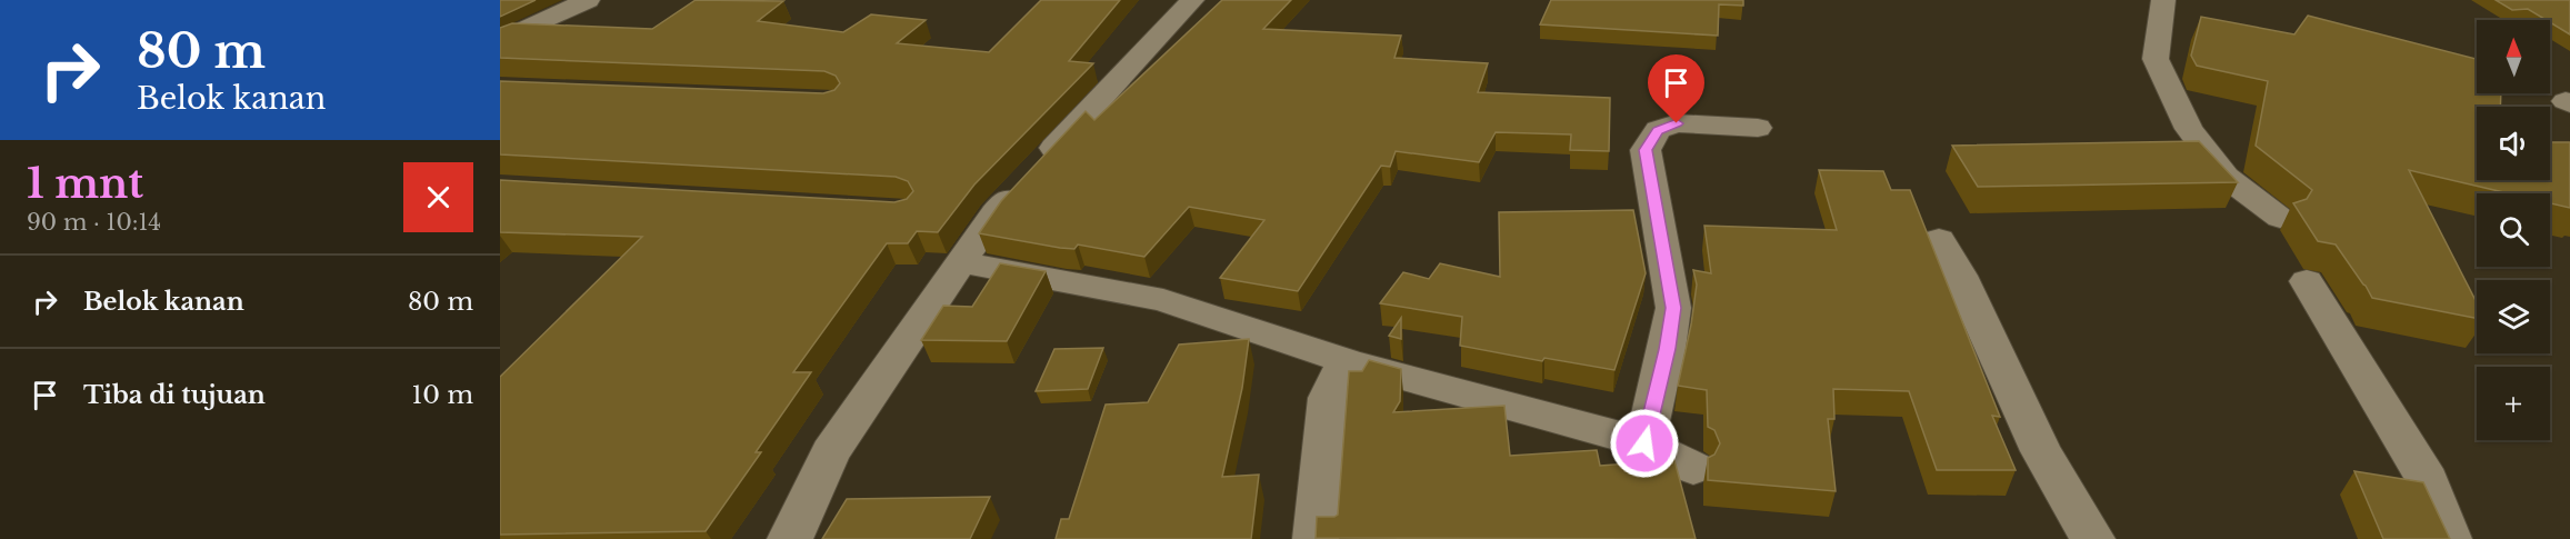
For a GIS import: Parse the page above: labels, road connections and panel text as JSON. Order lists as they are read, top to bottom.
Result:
{
  "north": "top",
  "page": {
    "turn": ["80 m", "Belok kanan"],
    "map_buttons": "+",
    "heading": ["1 mnt", "90 m · 10:14"],
    "list": [
      {
        "name": "Belok kanan",
        "value": "80 m"
      },
      {
        "name": "Tiba di tujuan",
        "value": "10 m"
      }
    ]
  }
}
